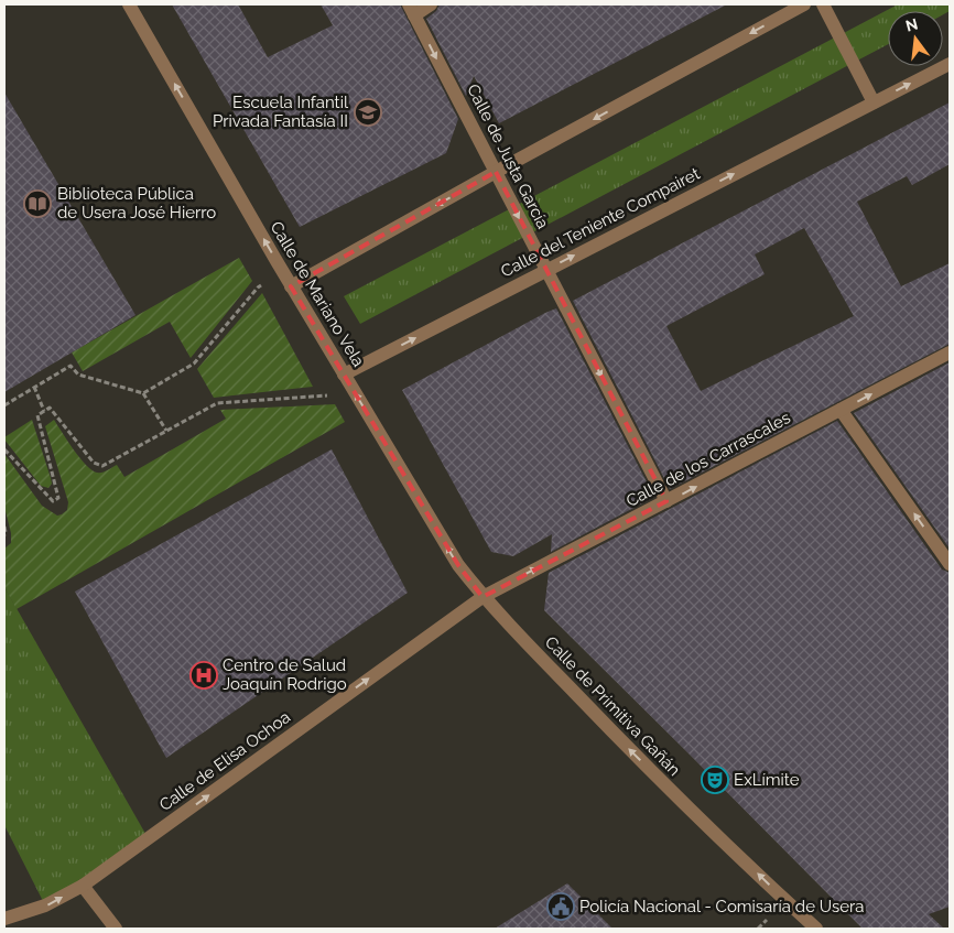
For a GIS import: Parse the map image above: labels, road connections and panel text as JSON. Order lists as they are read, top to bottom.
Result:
{
  "streets": {
    "street": [
      "Calle de Justa García",
      "Calle del Teniente Compairet",
      "Calle de Mariano Vela",
      "Calle de los Carrascales",
      "Calle de Primitiva Gañán",
      "Calle de Elisa Ochoa"
    ]
  },
  "crossings": [
    ["Calle de Justa García", "Calle del Teniente Compairet"],
    ["Calle de Justa García", "Calle de los Carrascales"],
    ["Calle del Teniente Compairet", "Calle de Mariano Vela"],
    ["Calle de Mariano Vela", "Calle de los Carrascales"],
    ["Calle de Mariano Vela", "Calle de Primitiva Gañán"],
    ["Calle de Mariano Vela", "Calle de Elisa Ochoa"],
    ["Calle de los Carrascales", "Calle de Primitiva Gañán"],
    ["Calle de los Carrascales", "Calle de Elisa Ochoa"],
    ["Calle de Primitiva Gañán", "Calle de Elisa Ochoa"]
  ],
  "one_way": [
    "Calle de Justa García",
    "Calle de Mariano Vela",
    "Calle de los Carrascales",
    "Calle de Primitiva Gañán",
    "Calle de Elisa Ochoa"
  ],
  "places": {
    "school or university": ["Escuela Infantil Privada Fantasía II"],
    "library": ["Biblioteca Pública de Usera José Hierro"],
    "hospital": ["Centro de Salud Joaquín Rodrigo"],
    "theatre": ["ExLímite"],
    "public building": ["Policía Nacional - Comisaría de Usera"]
  },
  "north": "top"
}
